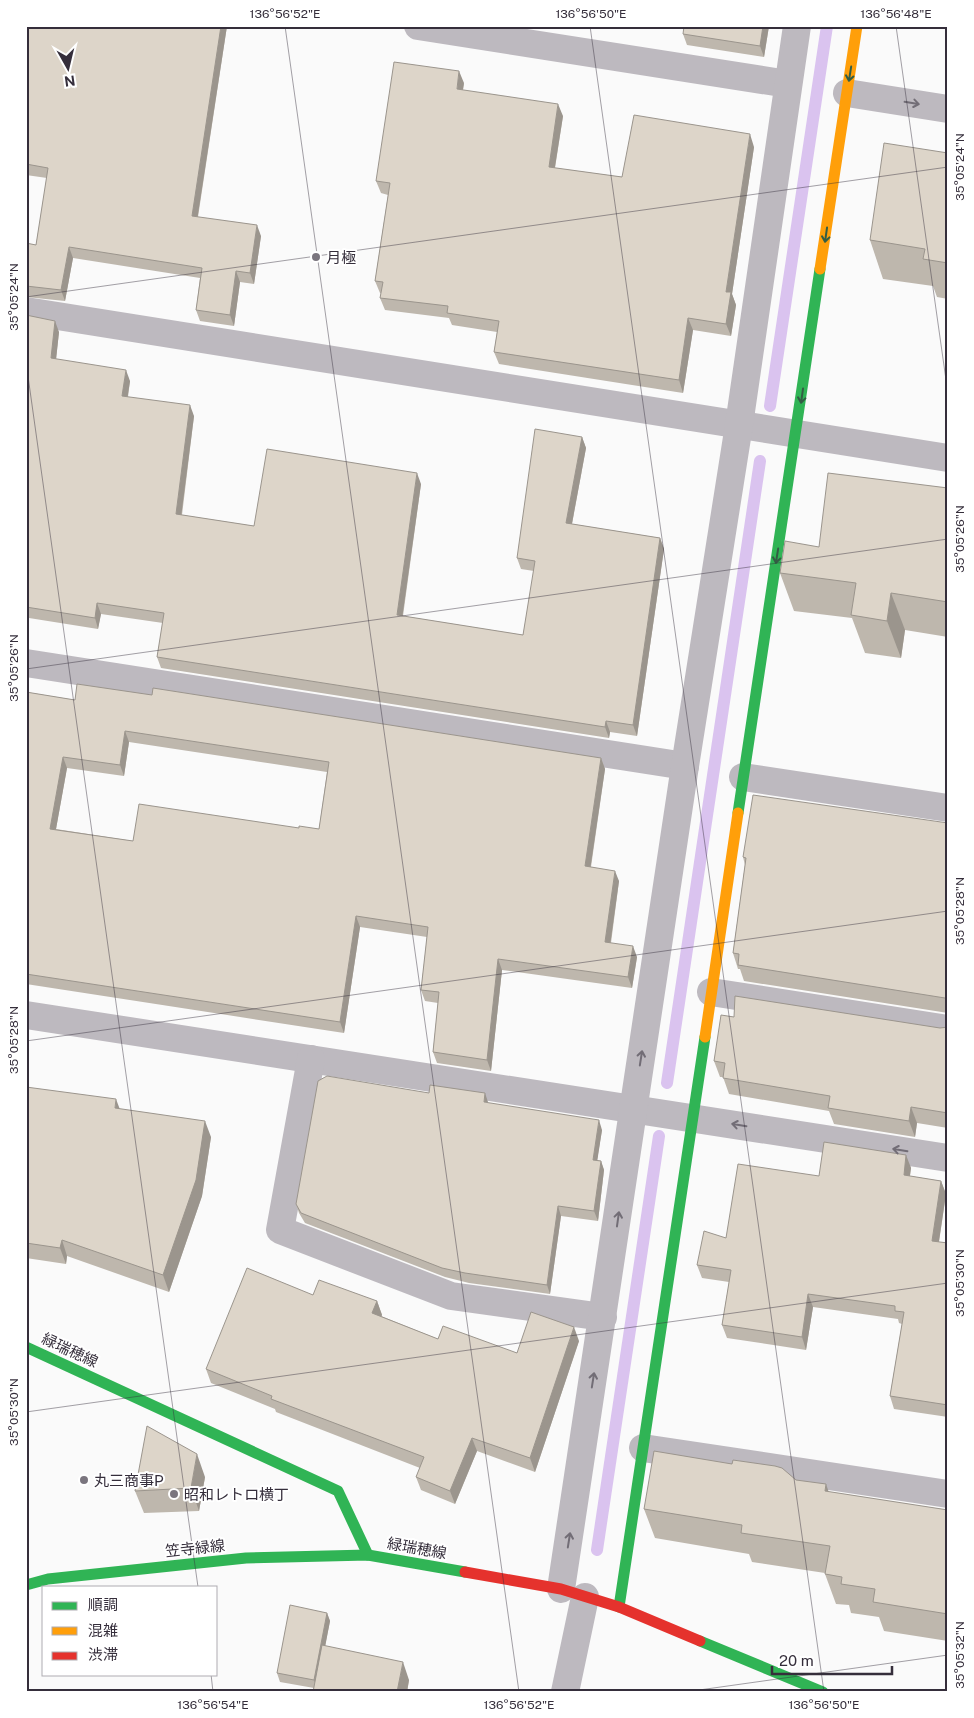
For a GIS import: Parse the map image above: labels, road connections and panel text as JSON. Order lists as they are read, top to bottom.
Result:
{
  "streets": {
    "street": ["緑瑞穂線", "笠寺緑線"]
  },
  "crossings": [
    ["緑瑞穂線", "笠寺緑線"]
  ],
  "places": ["月極", "丸三商事P", "昭和レトロ横丁"],
  "legend": ["順調", "混雑", "渋滞"],
  "scale_bar": "20 m",
  "north": "bottom",
  "coordinates": [
    "136°56'52\"E",
    "136°56'50\"E",
    "136°56'48\"E",
    "35°05'24\"N",
    "35°05'26\"N",
    "35°05'28\"N",
    "35°05'30\"N",
    "35°05'32\"N",
    "136°56'54\"E"
  ]
}
